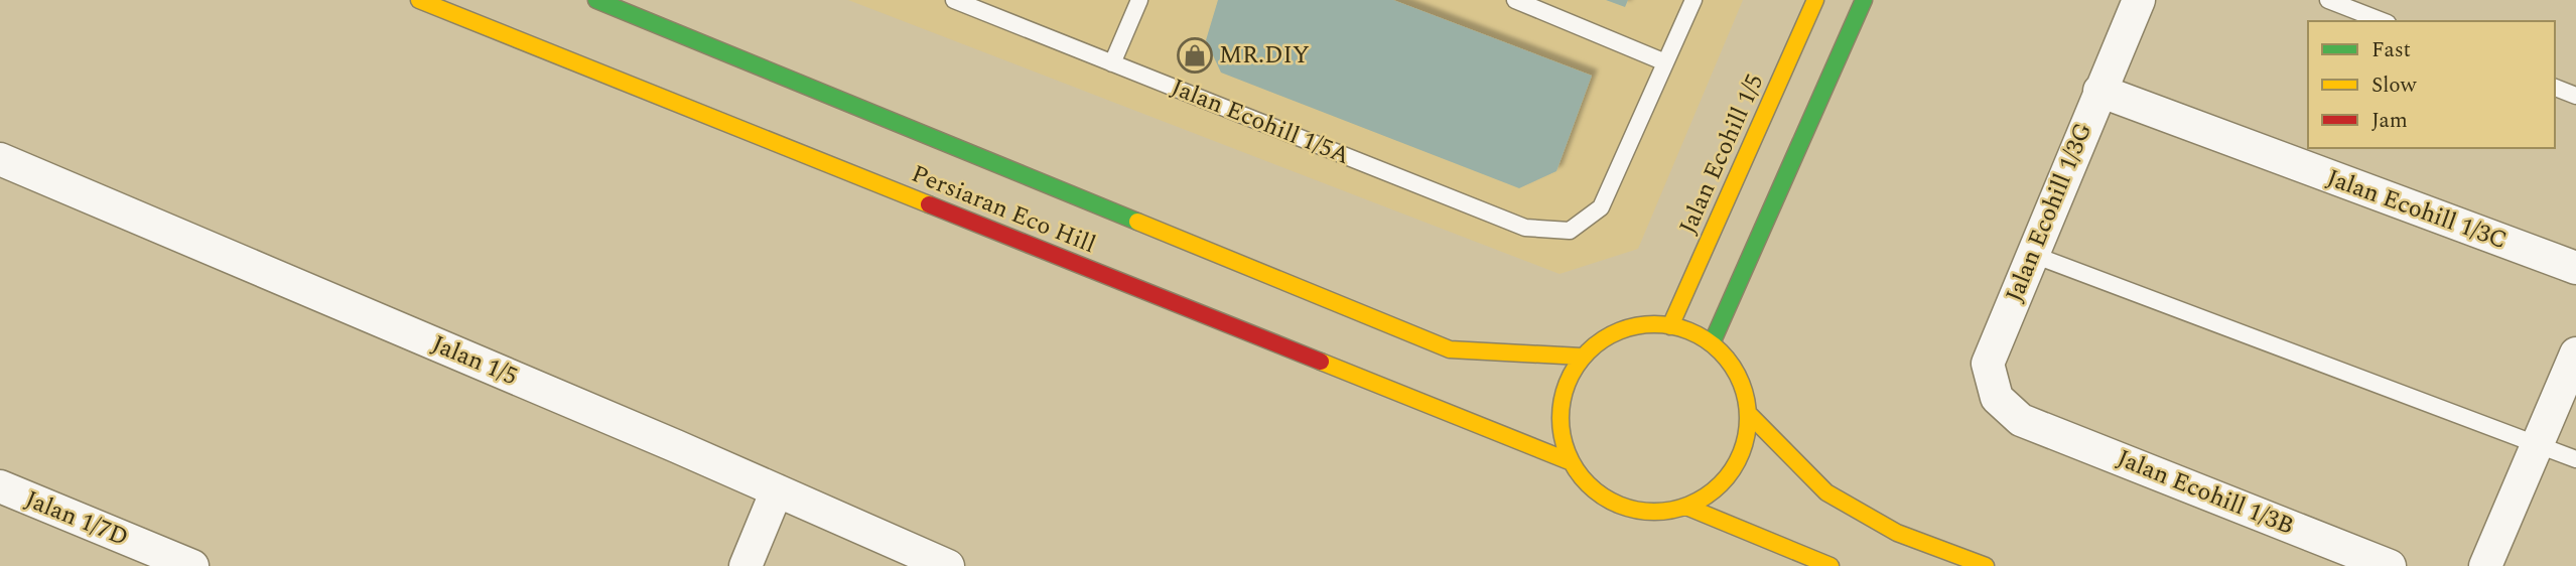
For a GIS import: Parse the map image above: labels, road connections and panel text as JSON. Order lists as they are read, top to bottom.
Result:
{
  "streets": {
    "street": [
      "Jalan Ecohill 1/5",
      "Persiaran Eco Hill",
      "Jalan Ecohill 1/3C",
      "Jalan Ecohill 1/3G",
      "Jalan 1/5",
      "Jalan Ecohill 1/3B",
      "Jalan 1/7D"
    ],
    "lane": ["Jalan Ecohill 1/5A"]
  },
  "crossings": [
    ["Jalan Ecohill 1/5", "Persiaran Eco Hill"],
    ["Jalan Ecohill 1/3C", "Jalan Ecohill 1/3G"],
    ["Jalan Ecohill 1/3G", "Jalan Ecohill 1/3B"]
  ],
  "places": {
    "shop": ["MR.DIY"]
  },
  "legend": ["Fast", "Slow", "Jam"]
}
